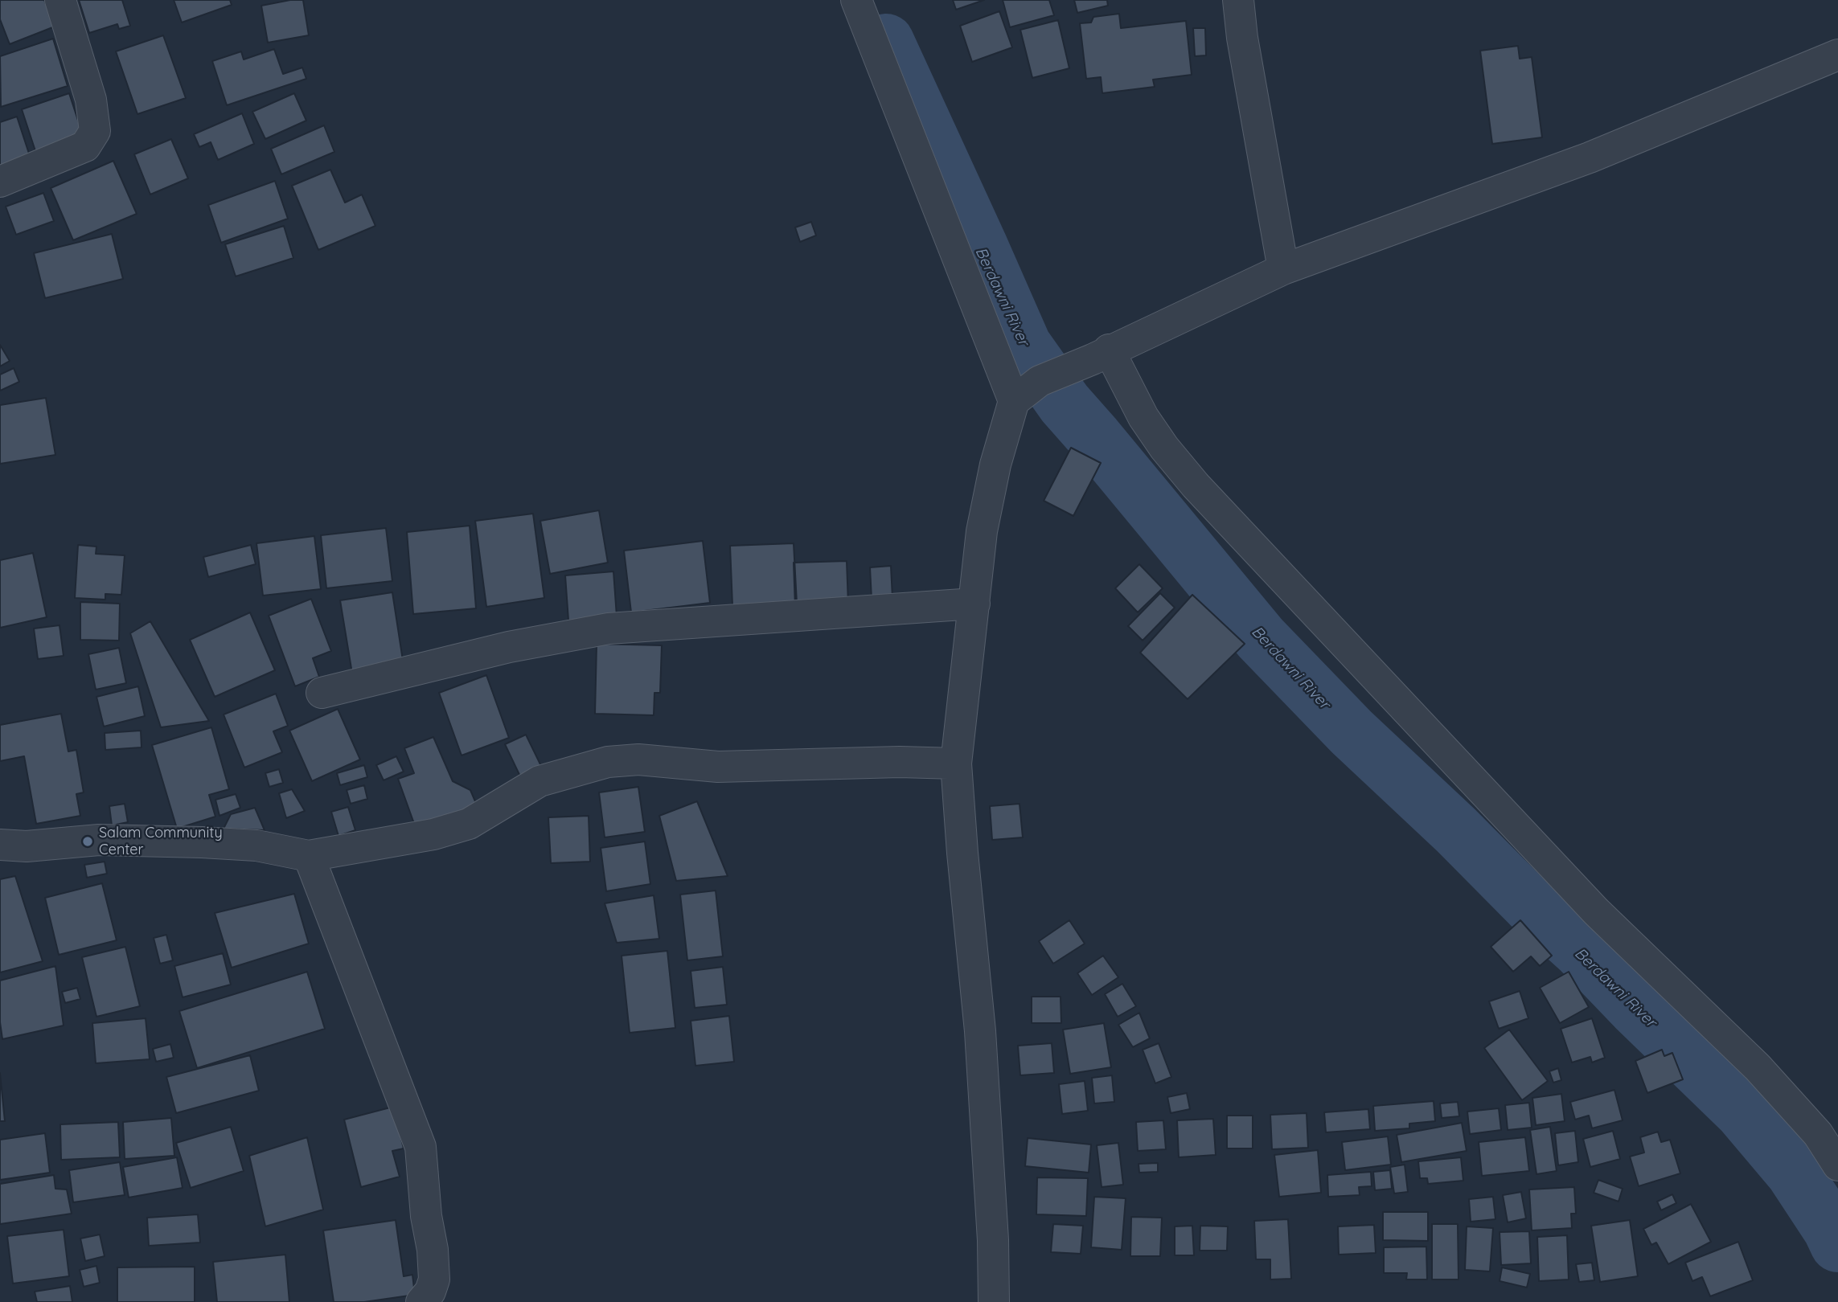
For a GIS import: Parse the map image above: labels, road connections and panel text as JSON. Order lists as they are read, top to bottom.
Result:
{
  "water": ["Berdawni River"],
  "places": ["Salam Community Center"]
}
